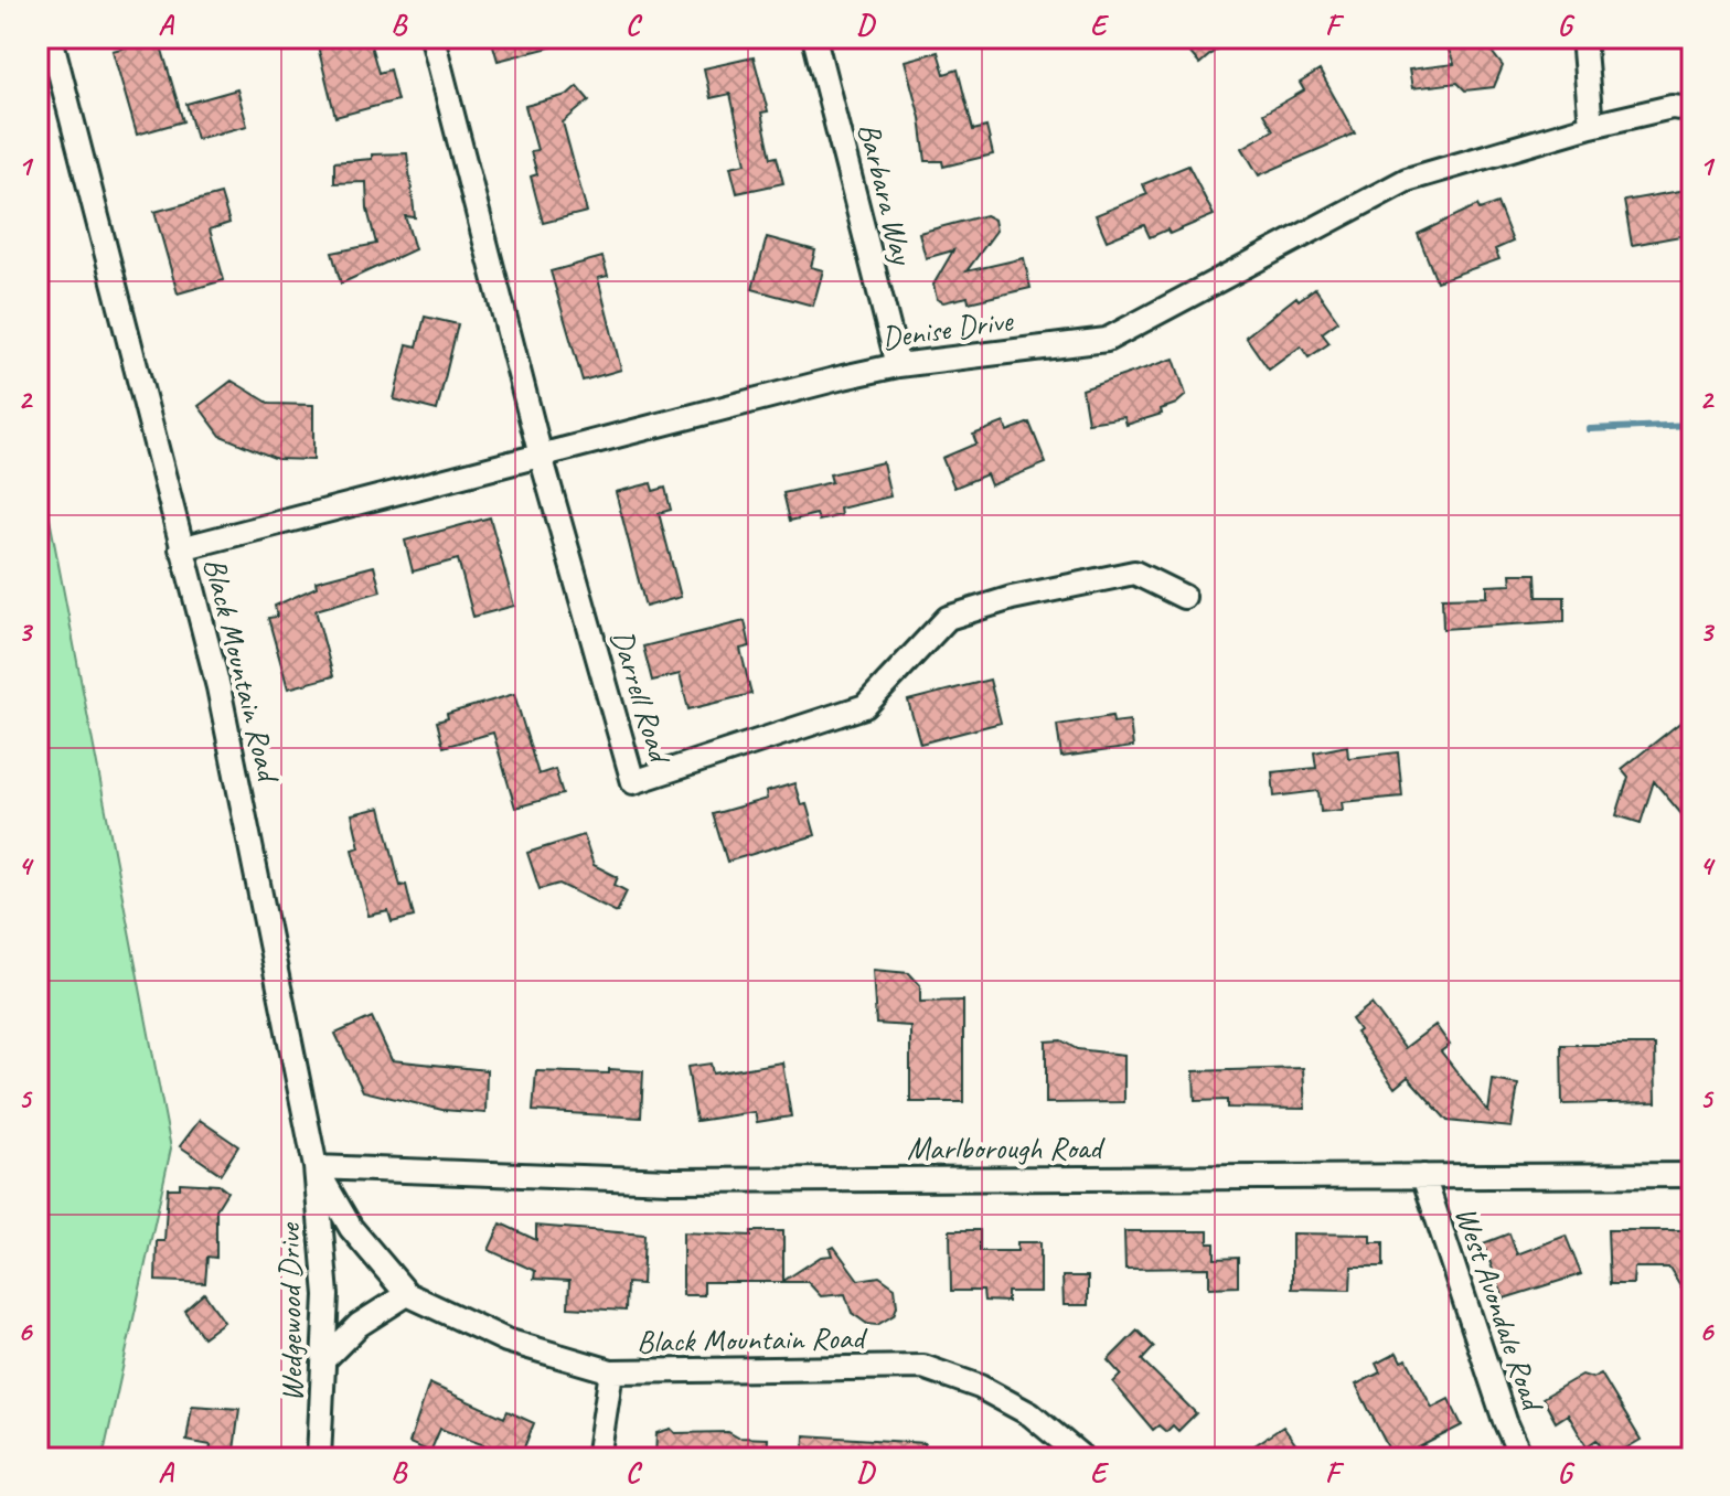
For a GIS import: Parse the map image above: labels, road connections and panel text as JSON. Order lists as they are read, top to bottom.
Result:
{
  "streets": {
    "street": [
      "Barbara Way",
      "Denise Drive",
      "Black Mountain Road",
      "Darrell Road",
      "Marlborough Road",
      "West Avondale Road",
      "Wedgewood Drive"
    ]
  },
  "crossings": [
    ["Barbara Way", "Denise Drive"],
    ["Denise Drive", "Black Mountain Road"],
    ["Denise Drive", "Darrell Road"],
    ["Black Mountain Road", "Marlborough Road"],
    ["Black Mountain Road", "Wedgewood Drive"],
    ["Marlborough Road", "West Avondale Road"],
    ["Marlborough Road", "Wedgewood Drive"]
  ],
  "grid": {
    "columns": [
      "A",
      "B",
      "C",
      "D",
      "E",
      "F",
      "G"
    ],
    "rows": [
      "1",
      "2",
      "3",
      "4",
      "5",
      "6"
    ]
  }
}
